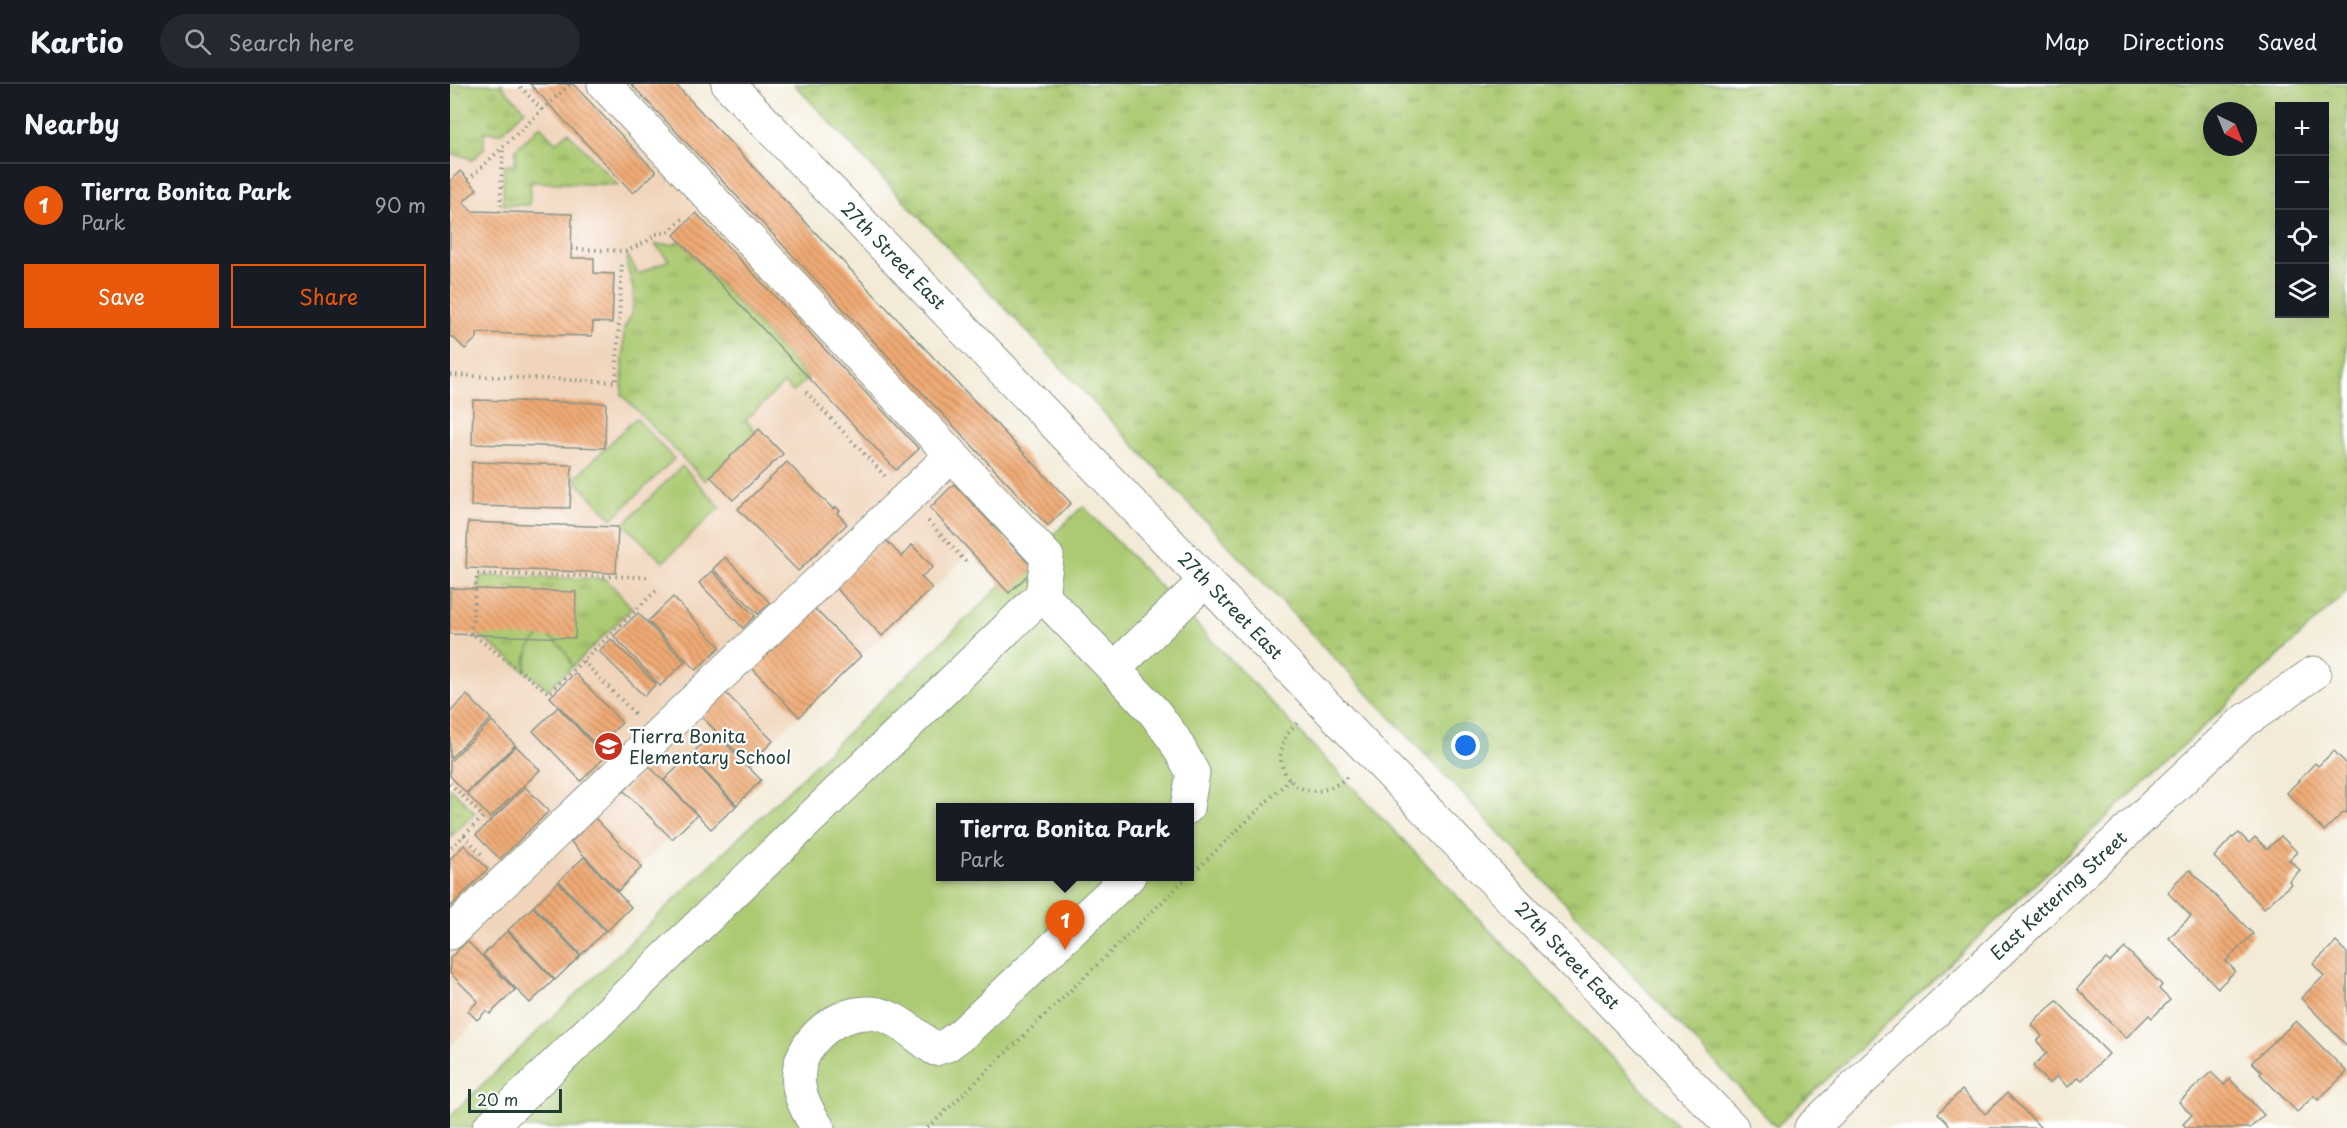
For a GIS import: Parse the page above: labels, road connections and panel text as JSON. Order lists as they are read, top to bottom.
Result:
{
  "streets": {
    "street": ["27th Street East", "East Kettering Street"]
  },
  "places": {
    "school or university": ["Tierra Bonita Elementary School"]
  },
  "scale_bar": "20 m",
  "north": "bottom right",
  "page": {
    "header": "Kartio",
    "search": "Search here",
    "nav": ["Map", "Directions", "Saved"],
    "heading": "Nearby",
    "map_buttons": ["+", "−"],
    "list": [
      {
        "mark": "1",
        "name": "Tierra Bonita Park",
        "note": "Park",
        "value": "90 m"
      }
    ],
    "buttons": ["Save", "Share"],
    "popup": ["Tierra Bonita Park", "Park"],
    "pins": "1",
    "scale": "20 m"
  }
}
